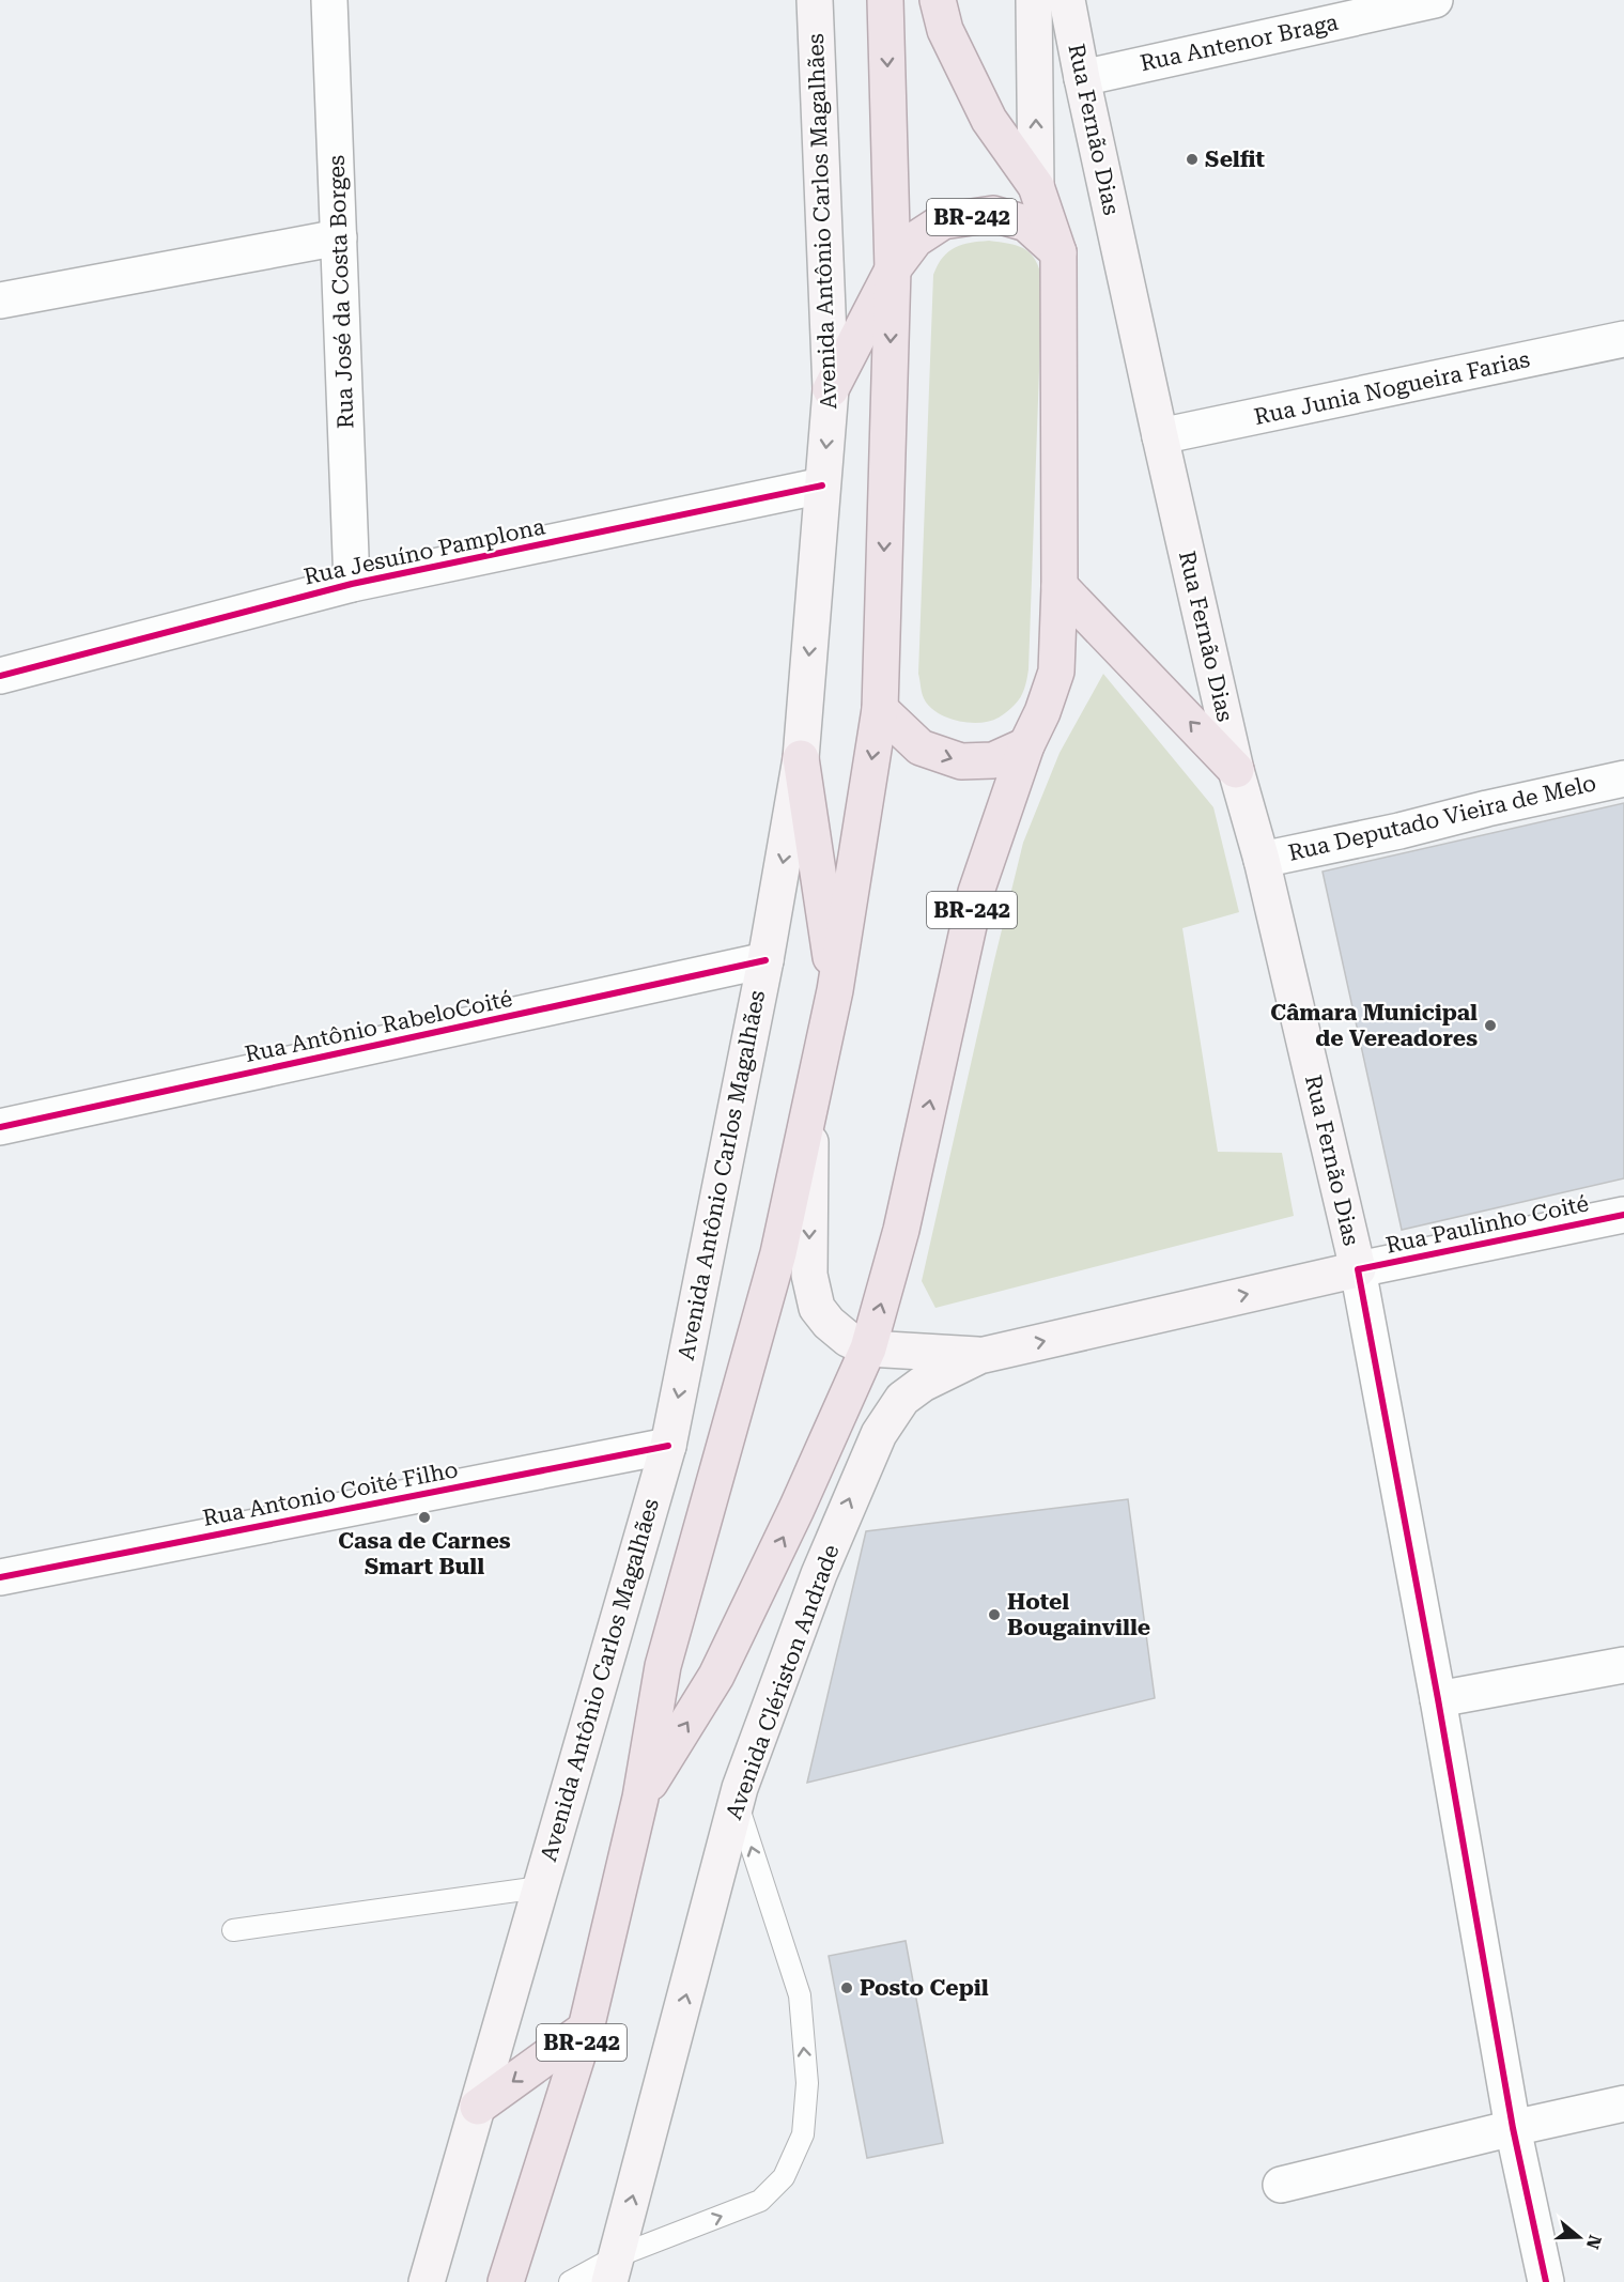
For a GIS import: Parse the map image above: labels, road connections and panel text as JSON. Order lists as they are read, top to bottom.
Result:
{
  "streets": {
    "highway": ["BR-242"],
    "main road": [
      "Rua Fernão Dias",
      "Avenida Antônio Carlos Magalhães",
      "Rua Paulinho Coité",
      "Avenida Clériston Andrade"
    ],
    "street": [
      "Rua Antenor Braga",
      "Rua José da Costa Borges",
      "Rua Junia Nogueira Farias",
      "Rua Jesuíno Pamplona",
      "Rua Deputado Vieira de Melo",
      "Rua Antônio RabeloCoité",
      "Rua Antonio Coité Filho"
    ]
  },
  "crossings": [
    ["Rua Antenor Braga", "Rua Fernão Dias"],
    ["Rua Fernão Dias", "Rua Junia Nogueira Farias"],
    ["Rua Fernão Dias", "Rua Deputado Vieira de Melo"],
    ["Rua Fernão Dias", "Rua Paulinho Coité"],
    ["Avenida Antônio Carlos Magalhães", "Rua Jesuíno Pamplona"],
    ["Avenida Antônio Carlos Magalhães", "Rua Antônio RabeloCoité"],
    ["Avenida Antônio Carlos Magalhães", "Rua Antonio Coité Filho"],
    ["Rua José da Costa Borges", "Rua Jesuíno Pamplona"],
    ["Rua Paulinho Coité", "Avenida Clériston Andrade"]
  ],
  "one_way": ["Avenida Antônio Carlos Magalhães", "Rua Paulinho Coité", "Avenida Clériston Andrade"],
  "places": [
    "Selfit",
    "Câmara Municipal de Vereadores",
    "Casa de Carnes Smart Bull",
    "Hotel Bougainville",
    "Posto Cepil"
  ],
  "north": "right"
}
